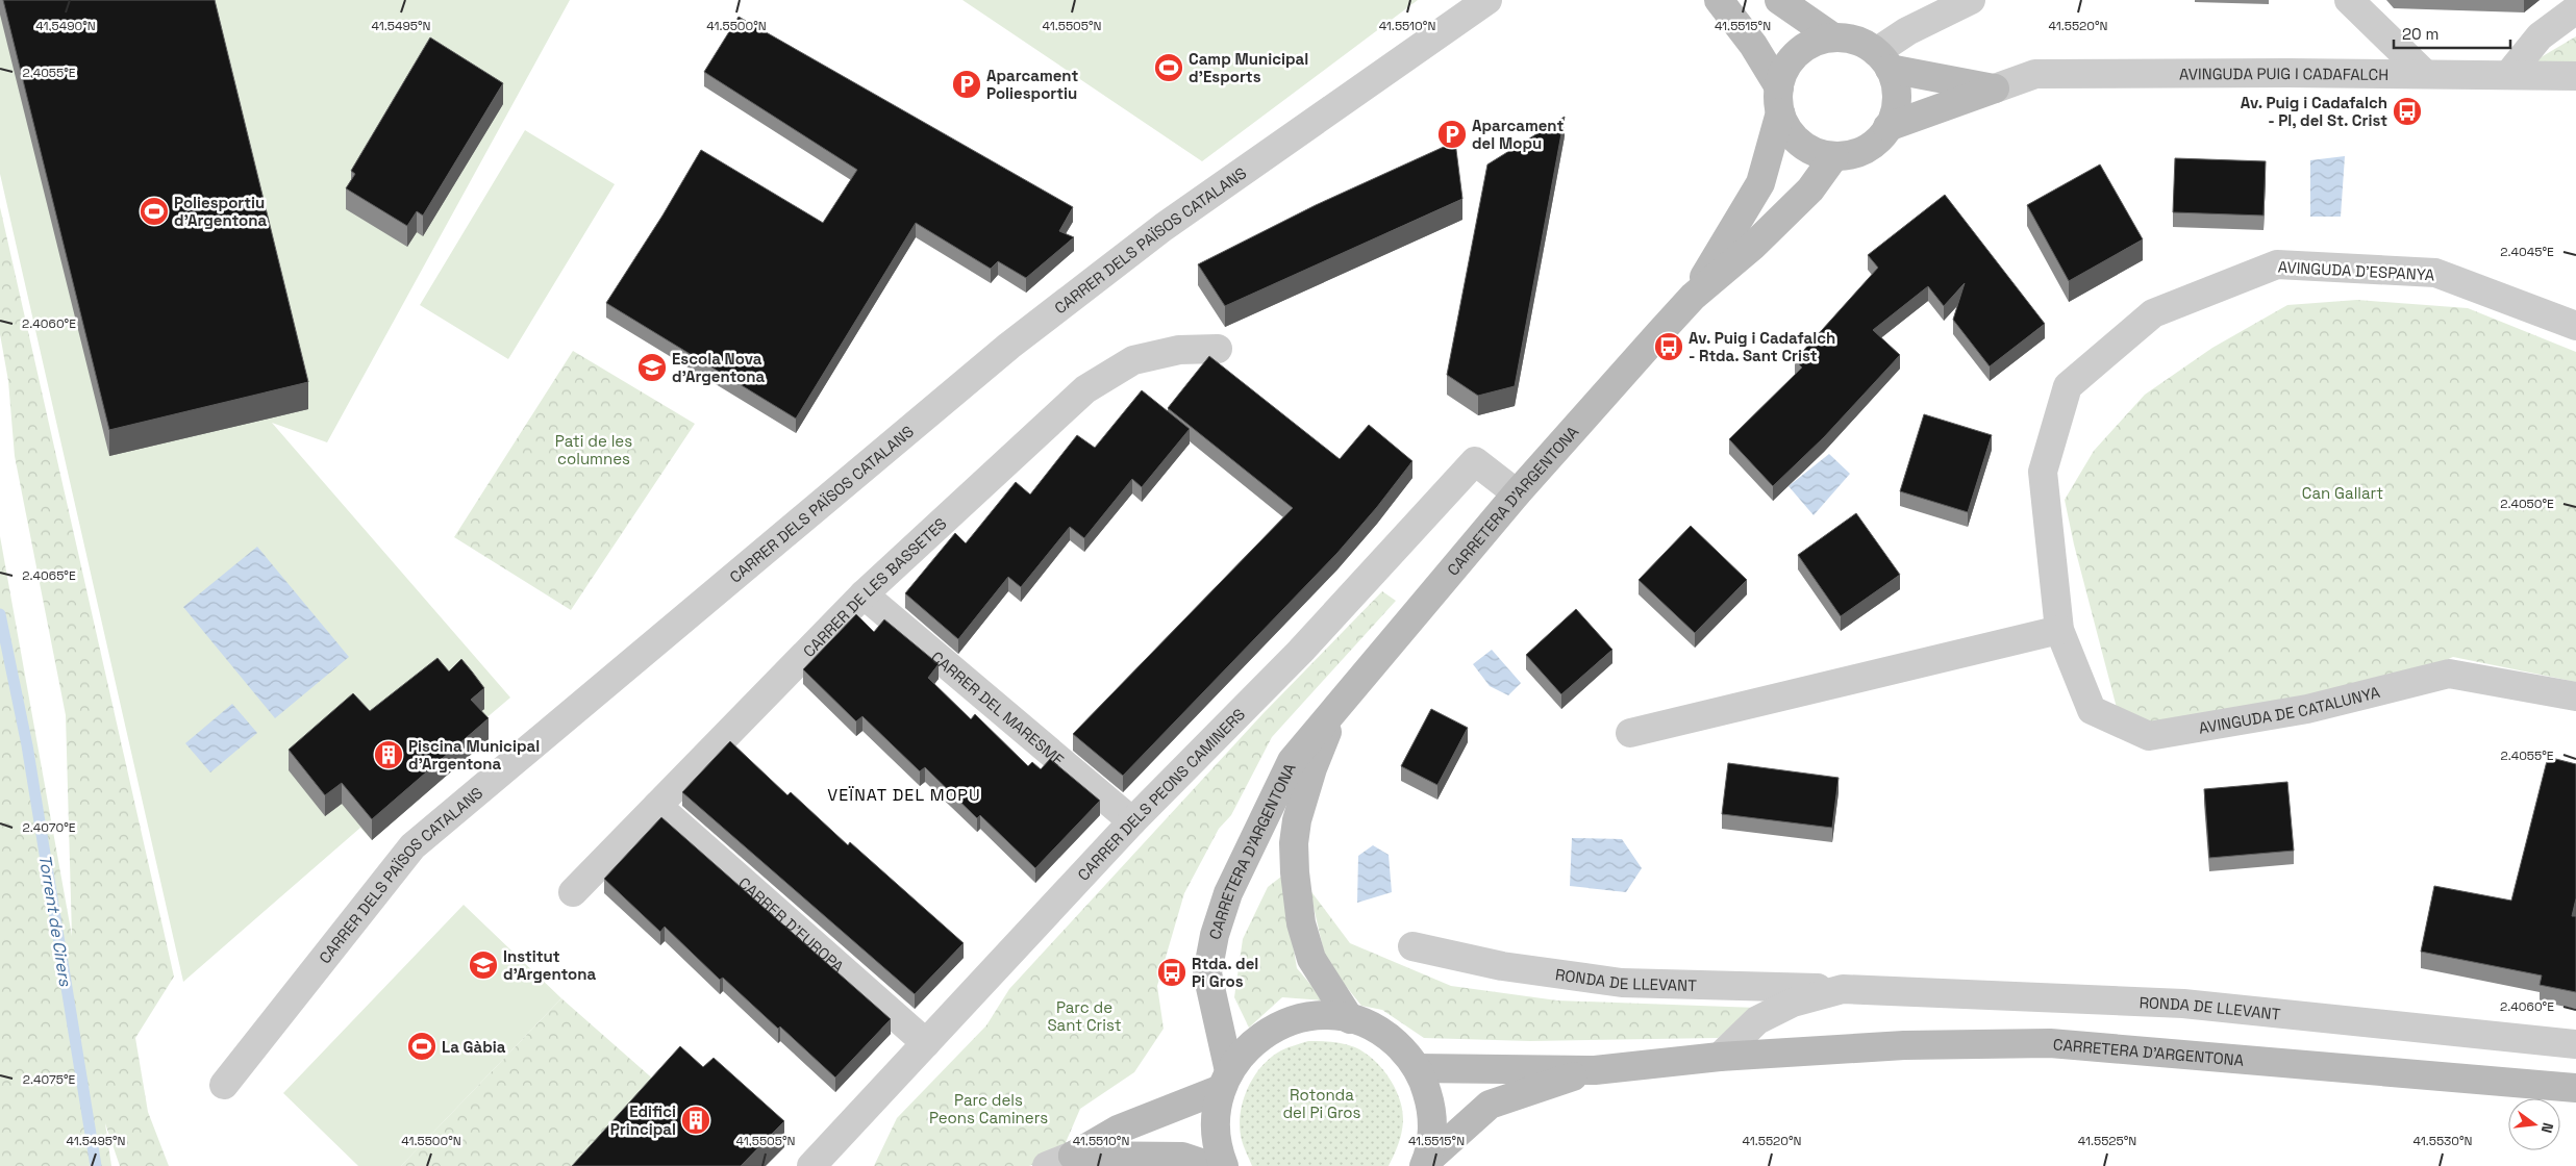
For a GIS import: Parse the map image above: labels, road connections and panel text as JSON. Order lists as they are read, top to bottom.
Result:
{
  "streets": {
    "street": [
      "AVINGUDA PUIG I CADAFALCH",
      "CARRER DELS PAÏSOS CATALANS",
      "AVINGUDA D'ESPANYA",
      "CARRETERA D'ARGENTONA",
      "CARRER DE LES BASSETES",
      "CARRER DEL MARESME",
      "AVINGUDA DE CATALUNYA",
      "CARRER DELS PEONS CAMINERS",
      "CARRER D'EUROPA",
      "RONDA DE LLEVANT"
    ]
  },
  "crossings": [
    ["AVINGUDA D'ESPANYA", "AVINGUDA DE CATALUNYA"],
    ["CARRETERA D'ARGENTONA", "CARRER DELS PEONS CAMINERS"],
    ["CARRETERA D'ARGENTONA", "RONDA DE LLEVANT"],
    ["CARRER DE LES BASSETES", "CARRER DEL MARESME"],
    ["CARRER DE LES BASSETES", "CARRER D'EUROPA"],
    ["CARRER DEL MARESME", "CARRER DELS PEONS CAMINERS"],
    ["CARRER DELS PEONS CAMINERS", "CARRER D'EUROPA"]
  ],
  "districts": ["VEÏNAT DEL MOPU"],
  "water": ["Torrent de Cirers"],
  "parks": [
    "Pati de les columnes",
    "Can Gallart",
    "Parc de Sant Crist",
    "Rotonda del Pi Gros",
    "Parc dels Peons Caminers"
  ],
  "places": {
    "sports": ["Camp Municipal d'Esports", "Poliesportiu d'Argentona", "La Gàbia"],
    "parking": ["Aparcament Poliesportiu", "Aparcament del Mopu"],
    "bus stop": ["Av. Puig i Cadafalch - Pl, del St. Crist", "Av. Puig i Cadafalch - Rtda. Sant Crist", "Rtda. del Pi Gros"],
    "school or university": ["Escola Nova d'Argentona", "Institut d'Argentona"],
    "building": ["Piscina Municipal d'Argentona", "Edifici Principal"]
  },
  "scale_bar": "20 m",
  "north": "right",
  "coordinates": [
    "41.5490°N",
    "41.5495°N",
    "41.5500°N",
    "41.5505°N",
    "41.5510°N",
    "41.5515°N",
    "41.5520°N",
    "2.4055°E",
    "2.4045°E",
    "2.4060°E",
    "2.4050°E",
    "2.4065°E",
    "2.4070°E",
    "2.4075°E",
    "41.5525°N",
    "41.5530°N"
  ]
}
